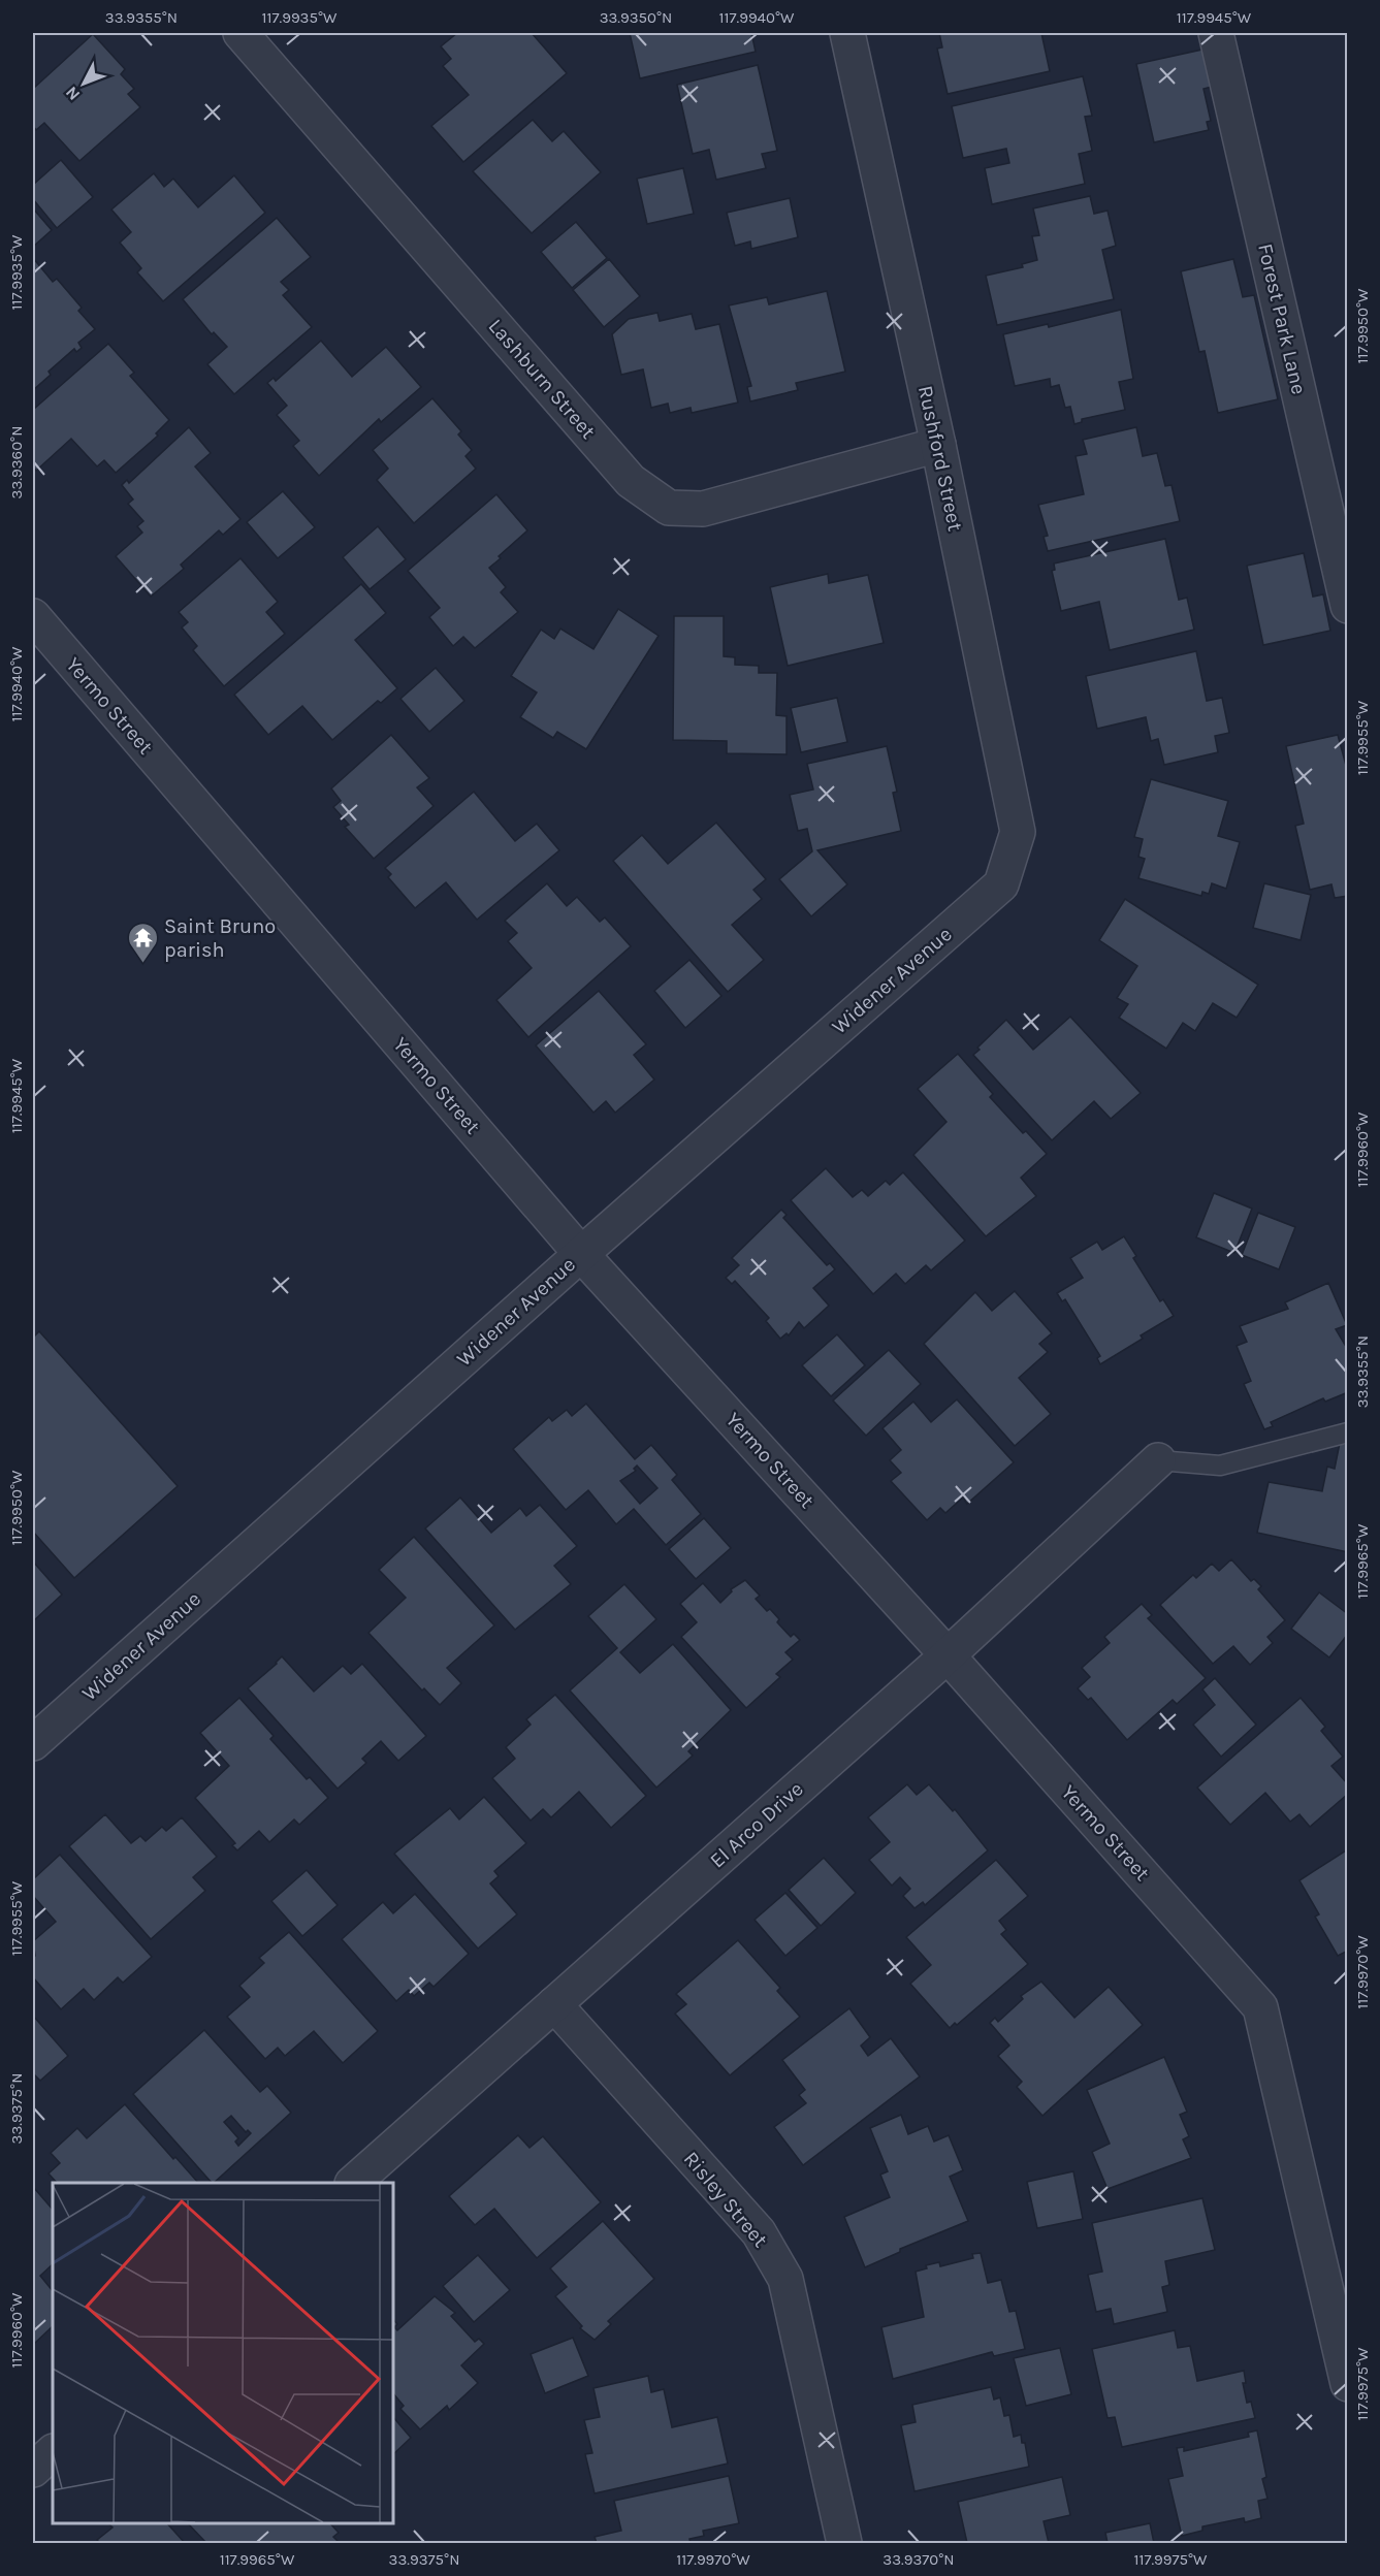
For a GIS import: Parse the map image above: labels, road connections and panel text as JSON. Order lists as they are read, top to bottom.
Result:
{
  "streets": {
    "street": [
      "Forest Park Lane",
      "Lashburn Street",
      "Rushford Street",
      "Yermo Street",
      "Widener Avenue",
      "El Arco Drive",
      "Risley Street"
    ]
  },
  "crossings": [
    ["Lashburn Street", "Rushford Street"],
    ["Rushford Street", "Widener Avenue"],
    ["Yermo Street", "Widener Avenue"],
    ["Yermo Street", "El Arco Drive"],
    ["El Arco Drive", "Risley Street"]
  ],
  "places": {
    "temple": ["Saint Bruno parish"]
  },
  "north": "bottom left",
  "coordinates": [
    "33.9355°N",
    "117.9935°W",
    "33.9350°N",
    "117.9940°W",
    "117.9945°W",
    "117.9950°W",
    "33.9360°N",
    "117.9955°W",
    "117.9960°W",
    "117.9965°W",
    "117.9970°W",
    "33.9375°N",
    "117.9975°W",
    "33.9370°N"
  ]
}
